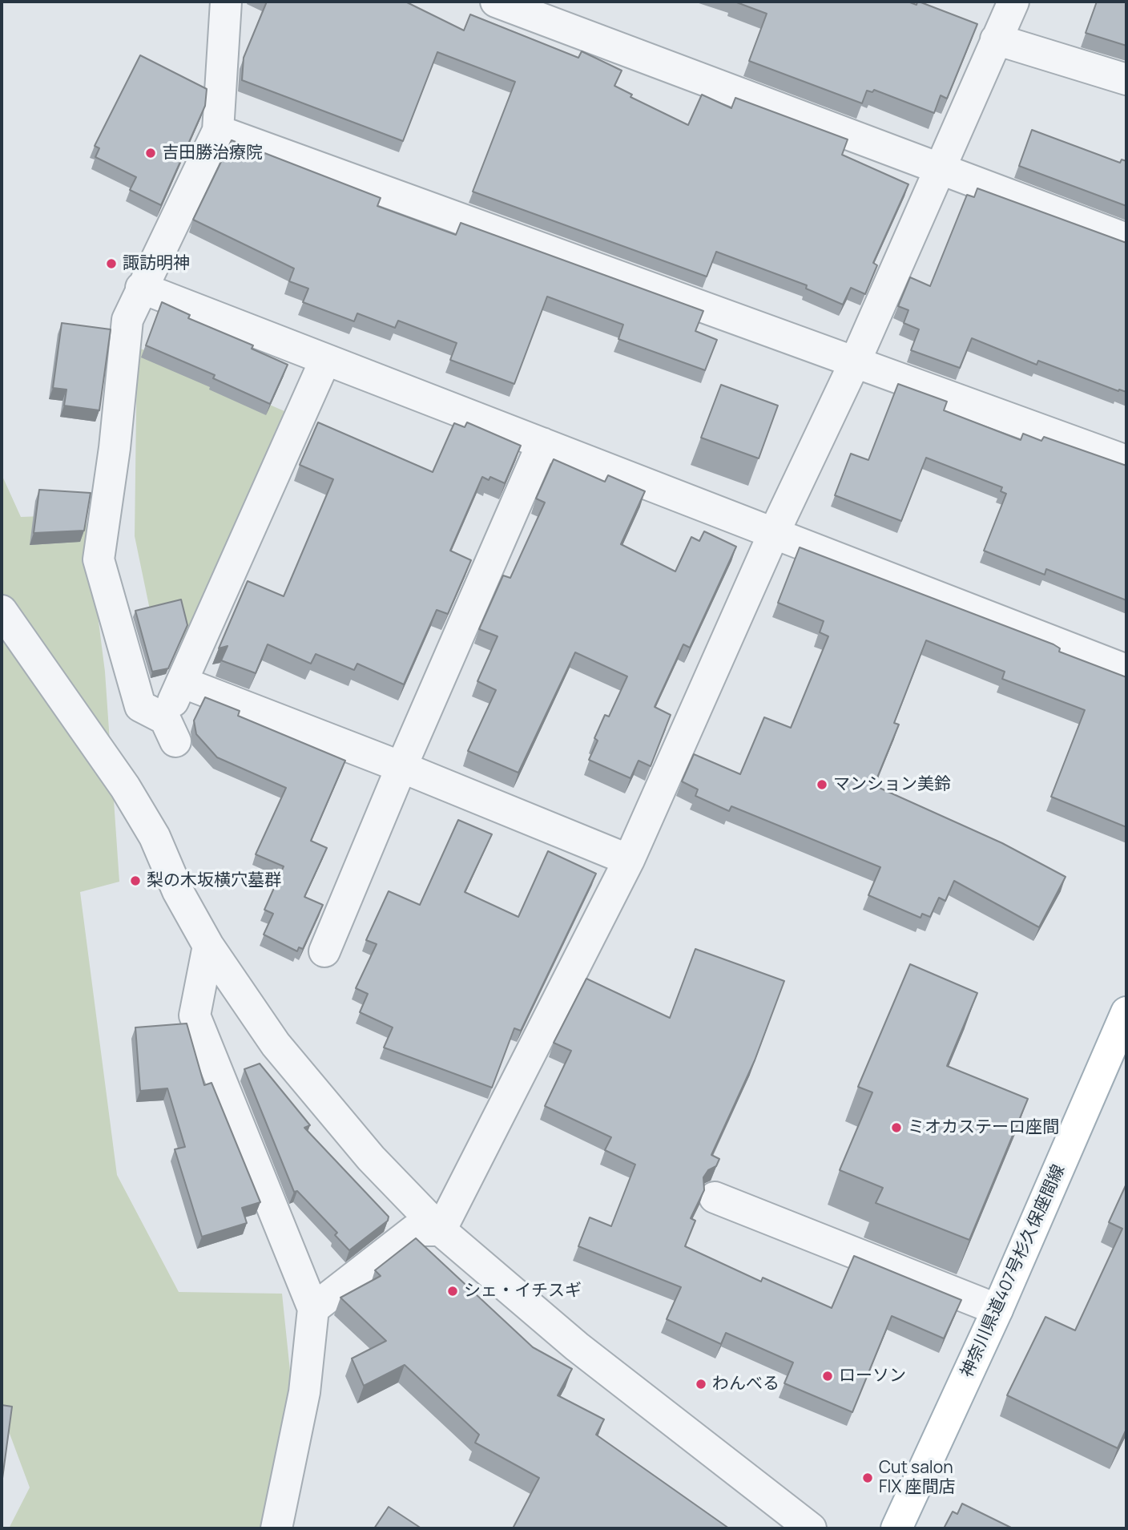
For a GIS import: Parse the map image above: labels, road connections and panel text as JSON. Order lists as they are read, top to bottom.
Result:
{
  "streets": {
    "main road": ["神奈川県道407号杉久保座間線"]
  },
  "places": [
    "吉田勝治療院",
    "諏訪明神",
    "マンション美鈴",
    "梨の木坂横穴墓群",
    "ミオカステーロ座間",
    "シェ・イチスギ",
    "ローソン",
    "わんべる",
    "Cut salon FIX 座間店"
  ]
}
